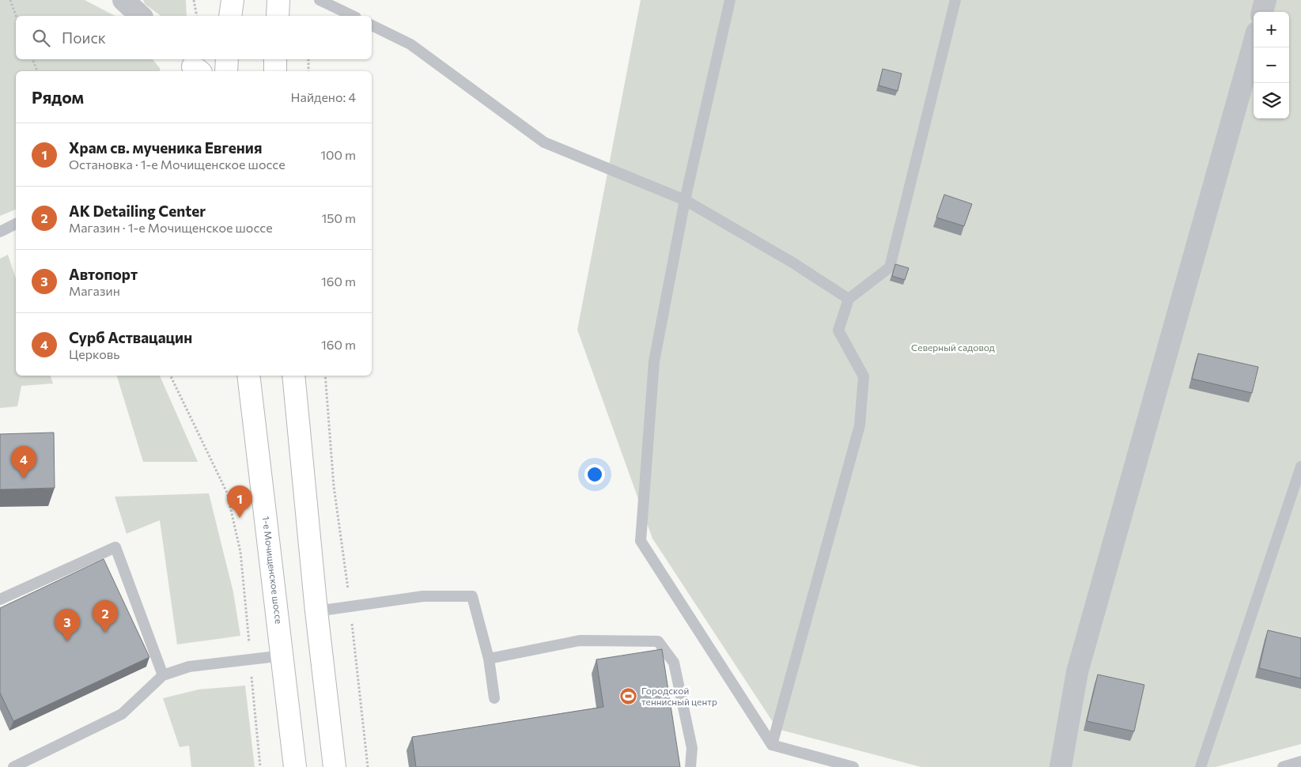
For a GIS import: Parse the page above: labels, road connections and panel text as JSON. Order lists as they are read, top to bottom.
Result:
{
  "streets": {
    "main road": ["1-е Мочищенское шоссе"]
  },
  "parks": ["Северный садовод"],
  "places": {
    "sports": ["Городской теннисный центр"]
  },
  "page": {
    "map_buttons": ["+", "−"],
    "search": "Поиск",
    "heading": ["Рядом", "Найдено: 4"],
    "list": [
      {
        "mark": "1",
        "name": "Храм св. мученика Евгения",
        "note": "Остановка · 1-е Мочищенское шоссе",
        "value": "100 m"
      },
      {
        "mark": "2",
        "name": "АК Detailing Center",
        "note": "Магазин · 1-е Мочищенское шоссе",
        "value": "150 m"
      },
      {
        "mark": "3",
        "name": "Автопорт",
        "note": "Магазин",
        "value": "160 m"
      },
      {
        "mark": "4",
        "name": "Сурб Аствацацин",
        "note": "Церковь",
        "value": "160 m"
      }
    ],
    "pins": [
      "4",
      "1",
      "2",
      "3"
    ]
  }
}
